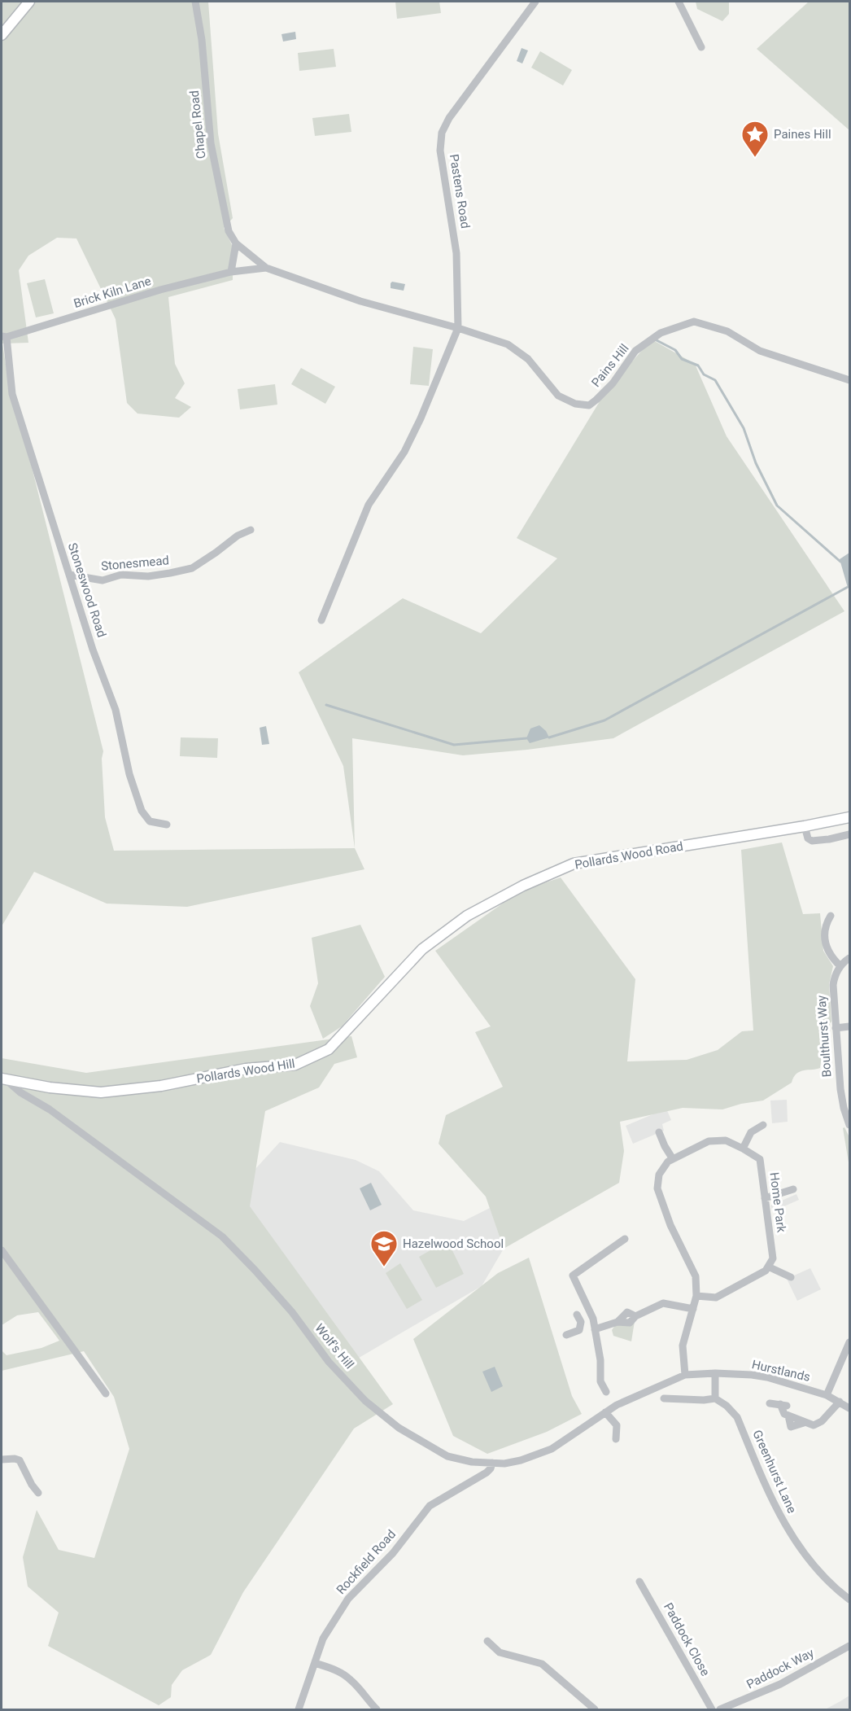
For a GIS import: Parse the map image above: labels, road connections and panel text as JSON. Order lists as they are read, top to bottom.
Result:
{
  "streets": {
    "street": [
      "Chapel Road",
      "Pastens Road",
      "Brick Kiln Lane",
      "Pains Hill",
      "Stonesmead",
      "Stoneswood Road",
      "Pollards Wood Road",
      "Boulthurst Way",
      "Pollards Wood Hill",
      "Home Park",
      "Wolf's Hill",
      "Hurstlands",
      "Greenhurst Lane",
      "Rockfield Road",
      "Paddock Close",
      "Paddock Way"
    ]
  },
  "crossings": [
    ["Pastens Road", "Pains Hill"],
    ["Brick Kiln Lane", "Pains Hill"],
    ["Brick Kiln Lane", "Stoneswood Road"],
    ["Stonesmead", "Stoneswood Road"],
    ["Pollards Wood Road", "Pollards Wood Hill"],
    ["Pollards Wood Hill", "Wolf's Hill"],
    ["Home Park", "Wolf's Hill"],
    ["Home Park", "Hurstlands"],
    ["Wolf's Hill", "Hurstlands"],
    ["Wolf's Hill", "Rockfield Road"]
  ],
  "places": {
    "place": ["Paines Hill"],
    "school or university": ["Hazelwood School"]
  }
}
